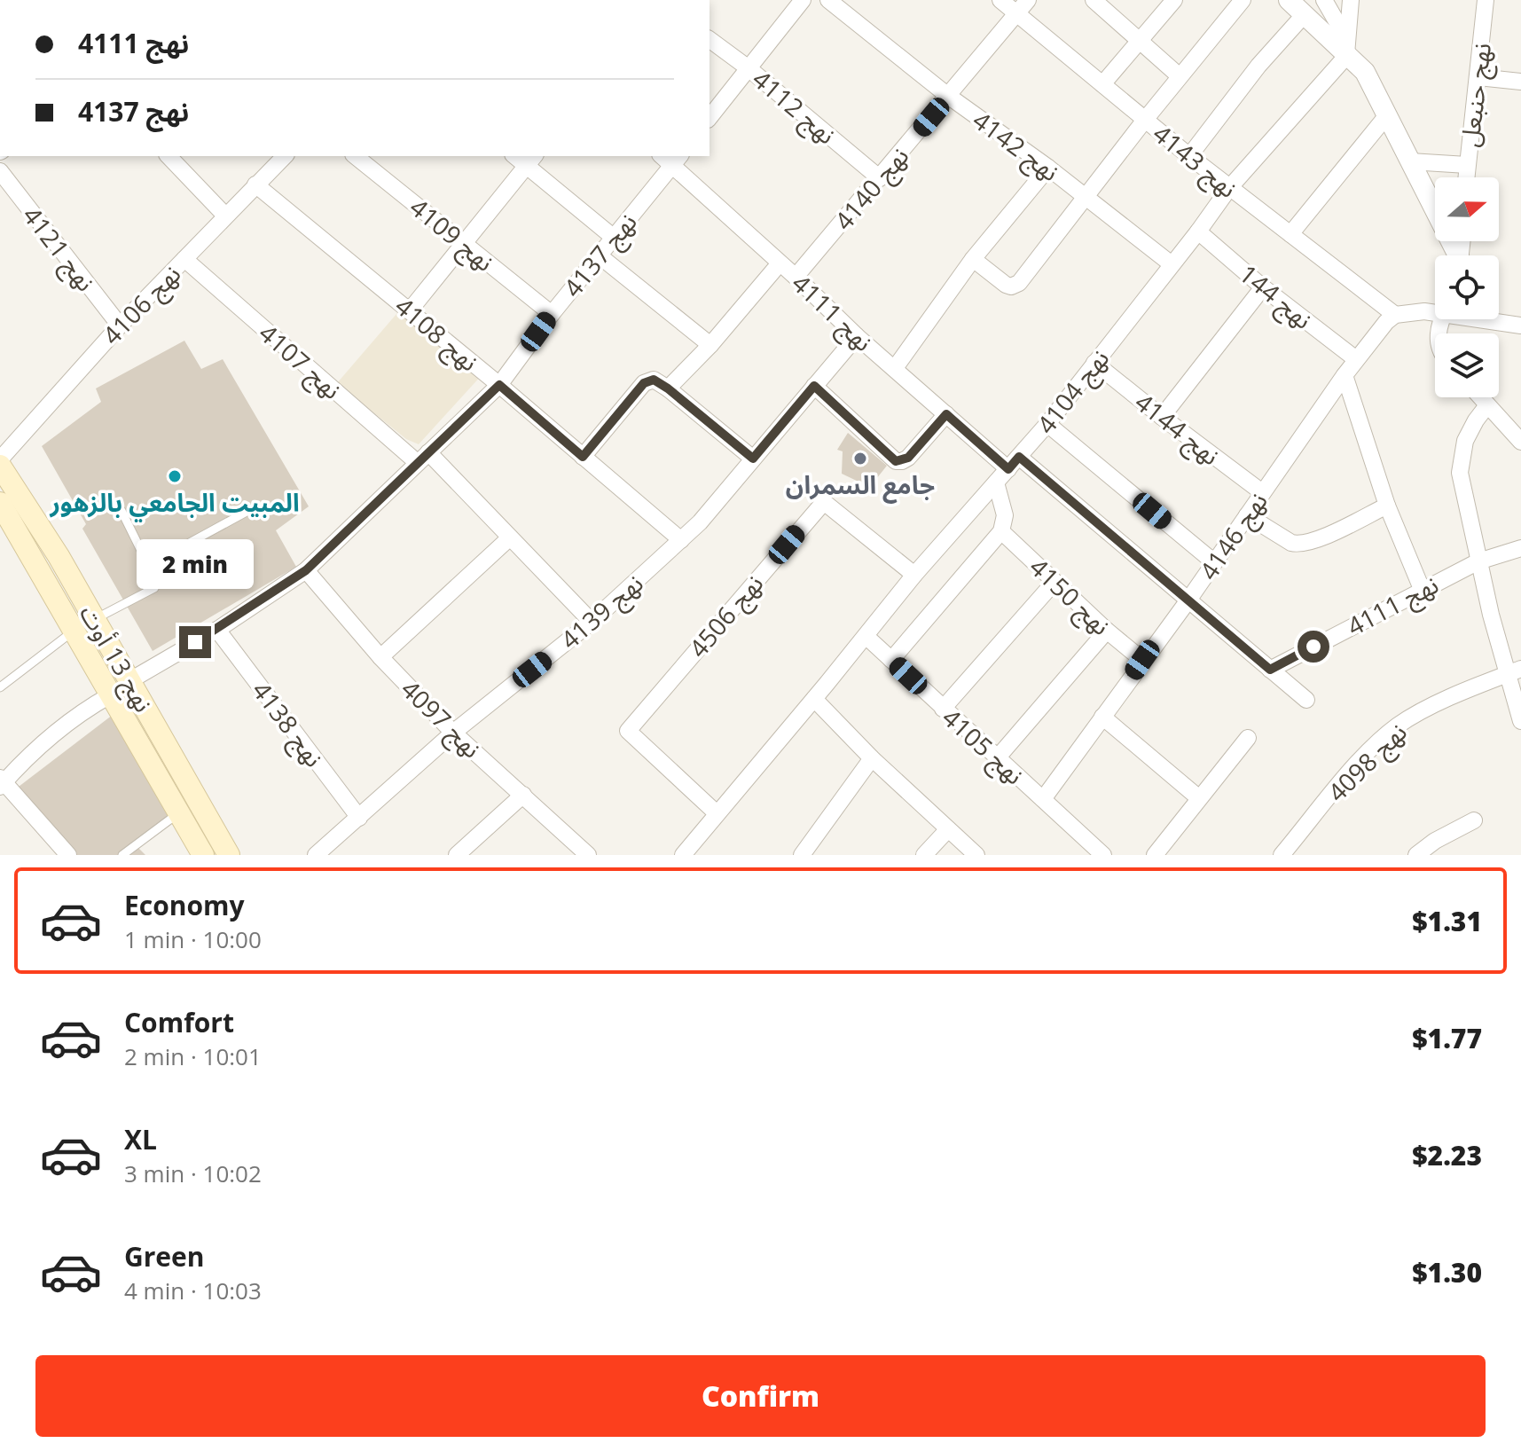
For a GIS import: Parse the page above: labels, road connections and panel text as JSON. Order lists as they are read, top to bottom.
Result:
{
  "streets": {
    "main road": ["نهج 13 أوت"],
    "street": [
      "نهج حنبعل",
      "نهج 4112",
      "نهج 4142",
      "نهج 4143",
      "نهج 4140",
      "نهج 4109",
      "نهج 4121",
      "نهج 4137",
      "نهج 144",
      "نهج 4106",
      "نهج 4111",
      "نهج 4108",
      "نهج 4107",
      "نهج 4104",
      "نهج 4144",
      "نهج 4146",
      "نهج 4150",
      "نهج 4139",
      "نهج 4506",
      "نهج 4097",
      "نهج 4138",
      "نهج 4105",
      "نهج 4098"
    ]
  },
  "crossings": [
    ["نهج 4112", "نهج 4140"],
    ["نهج 4142", "نهج 4140"],
    ["نهج 4142", "نهج 4104"],
    ["نهج 4143", "نهج 4140"],
    ["نهج 4143", "نهج 4104"],
    ["نهج 4143", "نهج 4146"],
    ["نهج 4140", "نهج 4111"],
    ["نهج 4109", "نهج 4137"],
    ["نهج 4121", "نهج 4106"],
    ["نهج 4137", "نهج 4111"],
    ["نهج 4137", "نهج 4108"],
    ["نهج 4137", "نهج 4107"],
    ["نهج 4137", "نهج 13 أوت"],
    ["نهج 4137", "نهج 4097"],
    ["نهج 4137", "نهج 4138"],
    ["نهج 144", "نهج 4104"],
    ["نهج 144", "نهج 4146"],
    ["نهج 4106", "نهج 4108"],
    ["نهج 4106", "نهج 4107"],
    ["نهج 4111", "نهج 4104"],
    ["نهج 4111", "نهج 4146"],
    ["نهج 4111", "نهج 4139"],
    ["نهج 4108", "نهج 4139"],
    ["نهج 4107", "نهج 4139"],
    ["نهج 4104", "نهج 4144"],
    ["نهج 4104", "نهج 4506"],
    ["نهج 4104", "نهج 4105"],
    ["نهج 4144", "نهج 4146"],
    ["نهج 4146", "نهج 4150"],
    ["نهج 4146", "نهج 4105"],
    ["نهج 4139", "نهج 4097"],
    ["نهج 4139", "نهج 4138"]
  ],
  "places": ["جامع السمران", "المبيت الجامعي بالزهور"],
  "north": "right",
  "page": {
    "banner": ["نهج 4111", "نهج 4137"],
    "bubble": "2 min",
    "list": [
      {
        "name": "Economy",
        "note": "1 min · 10:00",
        "value": "$1.31"
      },
      {
        "name": "Comfort",
        "note": "2 min · 10:01",
        "value": "$1.77"
      },
      {
        "name": "XL",
        "note": "3 min · 10:02",
        "value": "$2.23"
      },
      {
        "name": "Green",
        "note": "4 min · 10:03",
        "value": "$1.30"
      }
    ],
    "buttons": "Confirm"
  }
}
